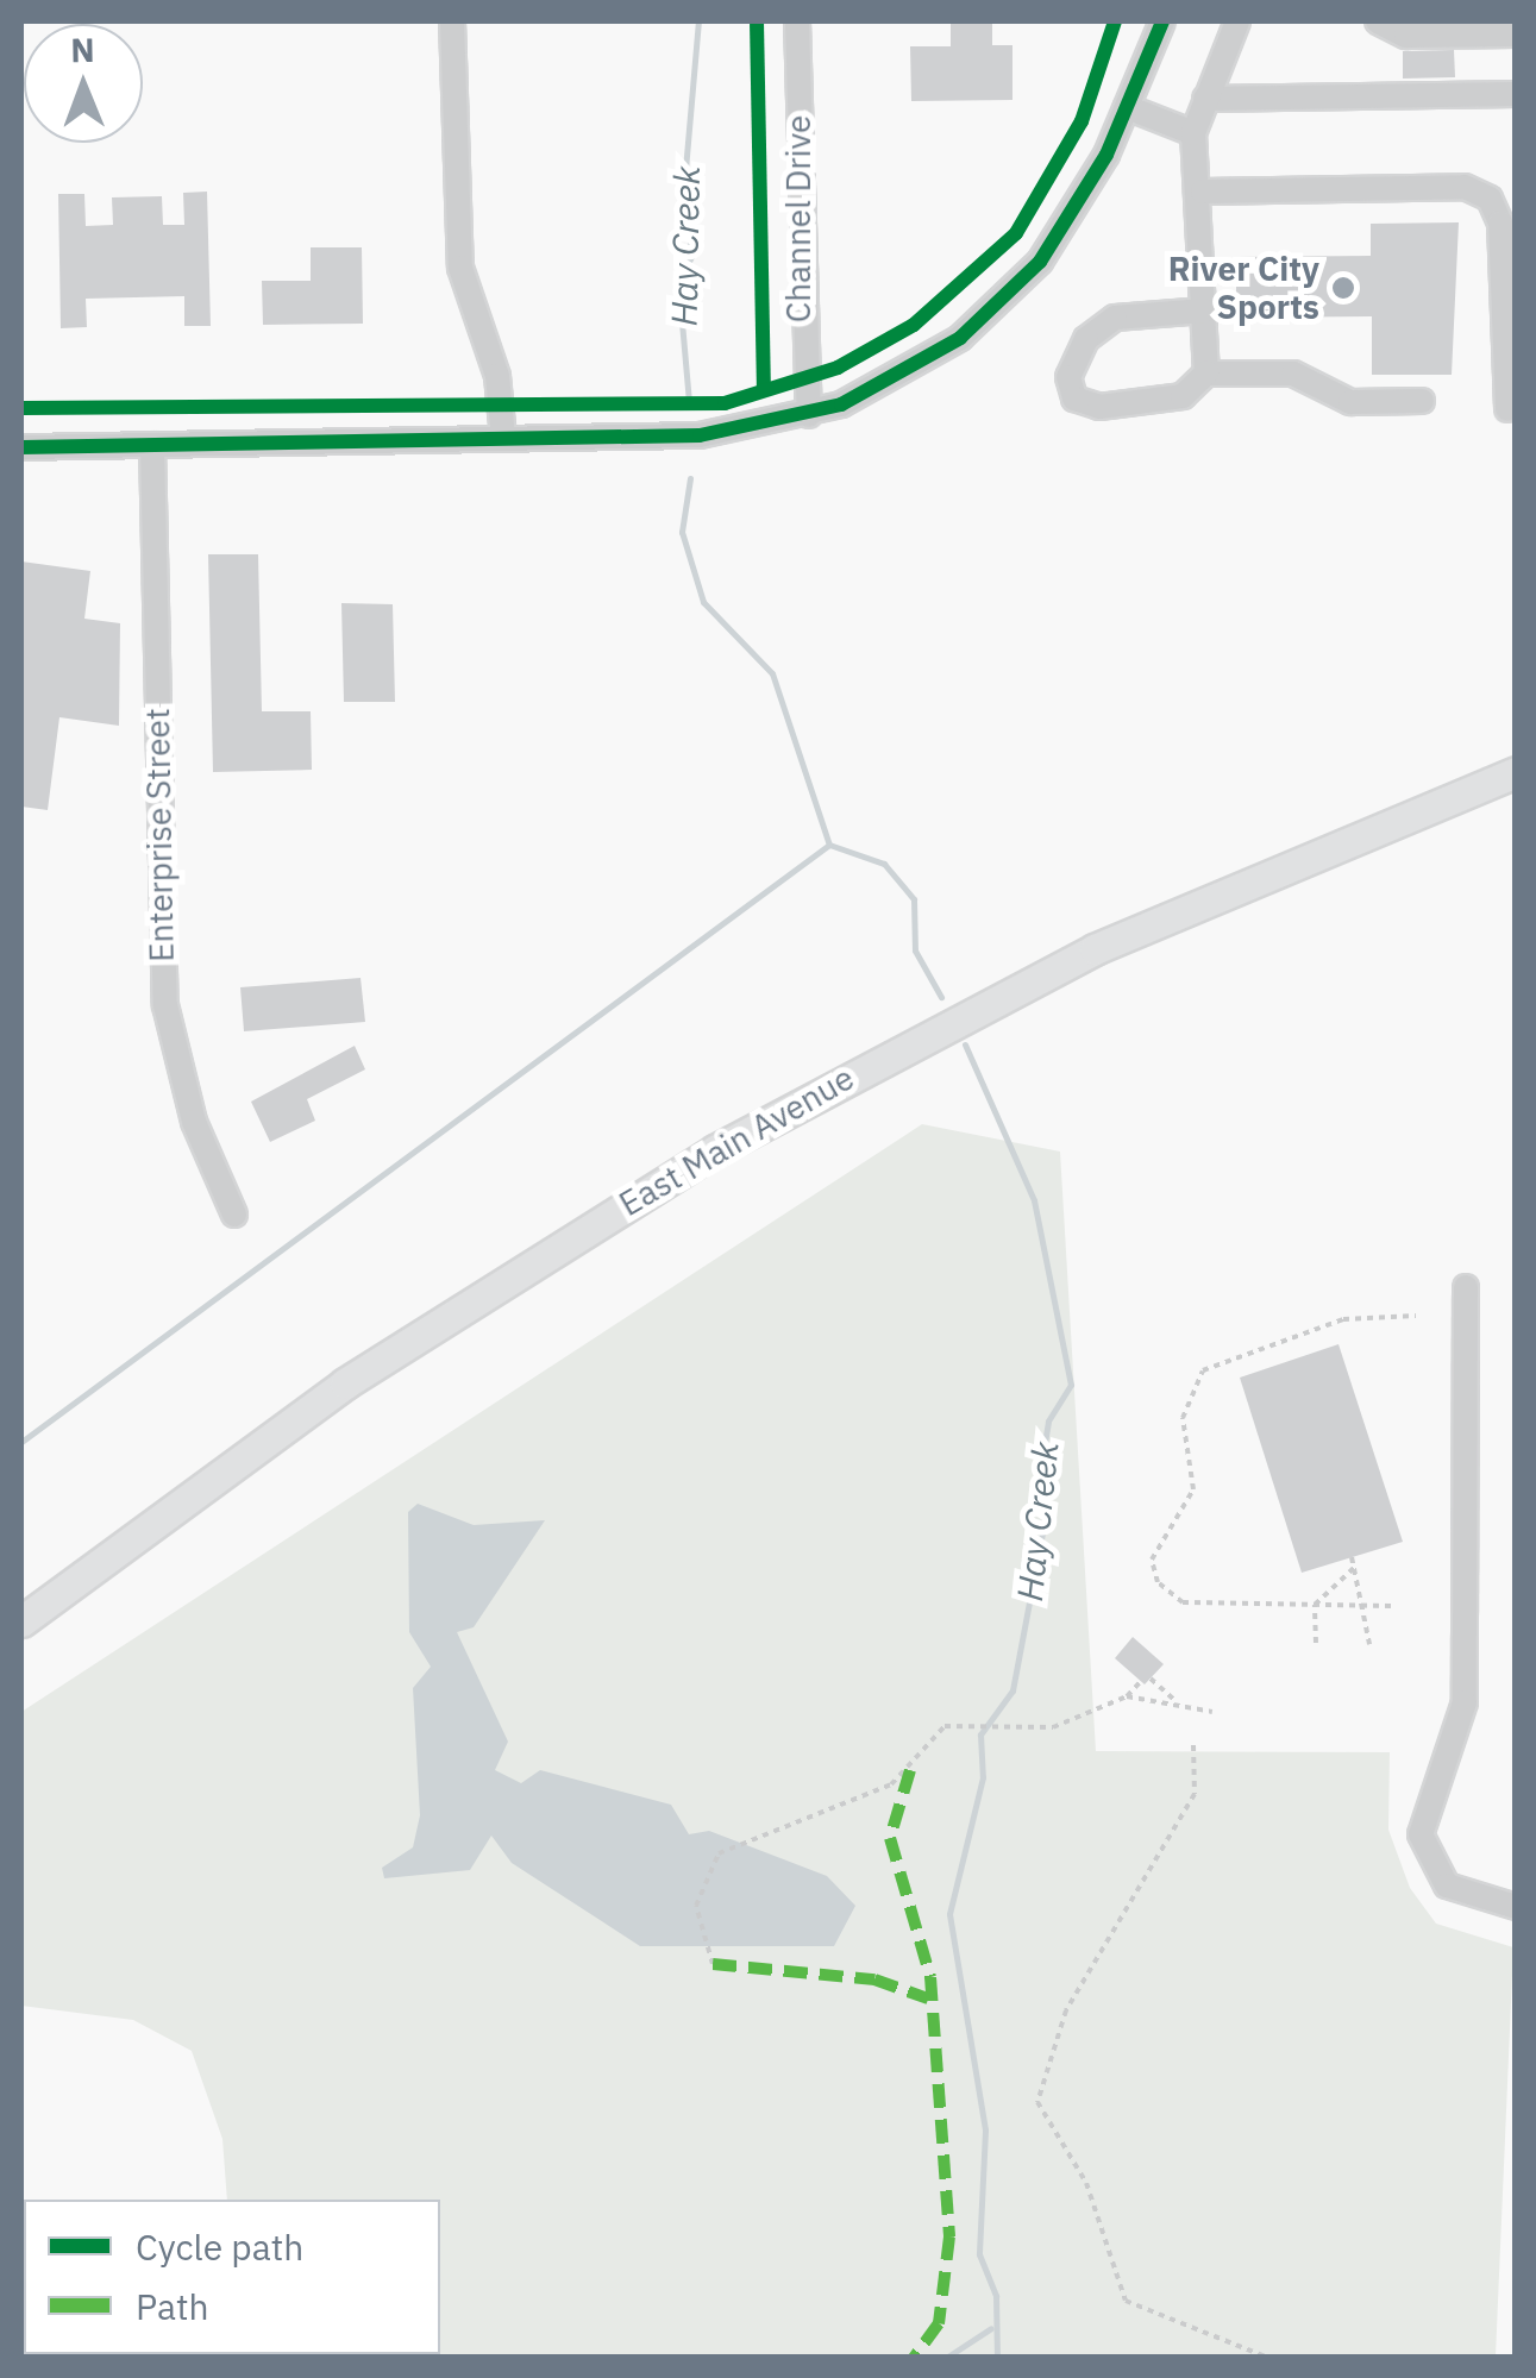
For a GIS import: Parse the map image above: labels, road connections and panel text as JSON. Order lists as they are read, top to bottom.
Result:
{
  "streets": {
    "main road": ["East Main Avenue"],
    "street": ["Channel Drive", "Enterprise Street"]
  },
  "water": ["Hay Creek"],
  "places": ["River City Sports"],
  "legend": ["Cycle path", "Path"],
  "north": "top"
}
